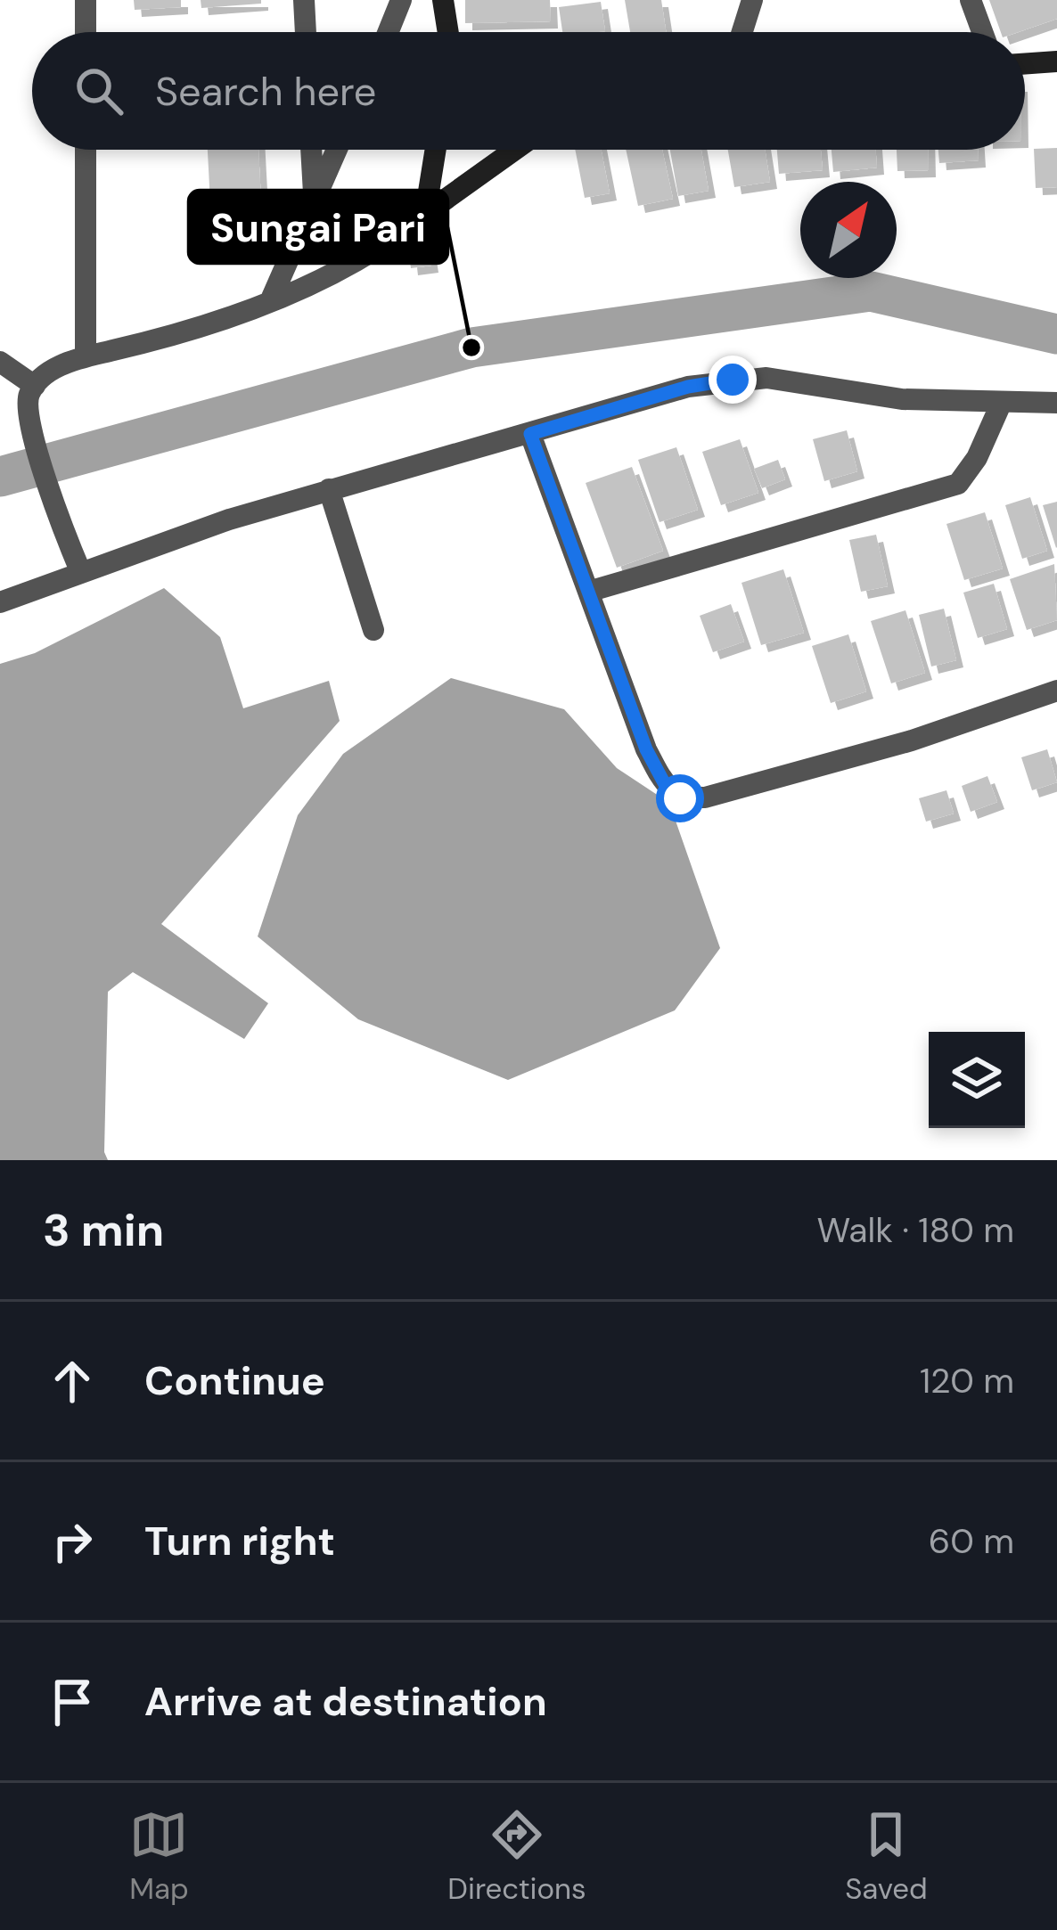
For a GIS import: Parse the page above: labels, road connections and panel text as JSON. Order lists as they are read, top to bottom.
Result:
{
  "places": ["Sungai Pari"],
  "north": "top right",
  "page": {
    "search": "Search here",
    "heading": ["3 min", "Walk · 180 m"],
    "list": [
      ["Continue", "120 m"],
      ["Turn right", "60 m"],
      "Arrive at destination"
    ],
    "nav": ["Map", "Directions", "Saved"]
  }
}
